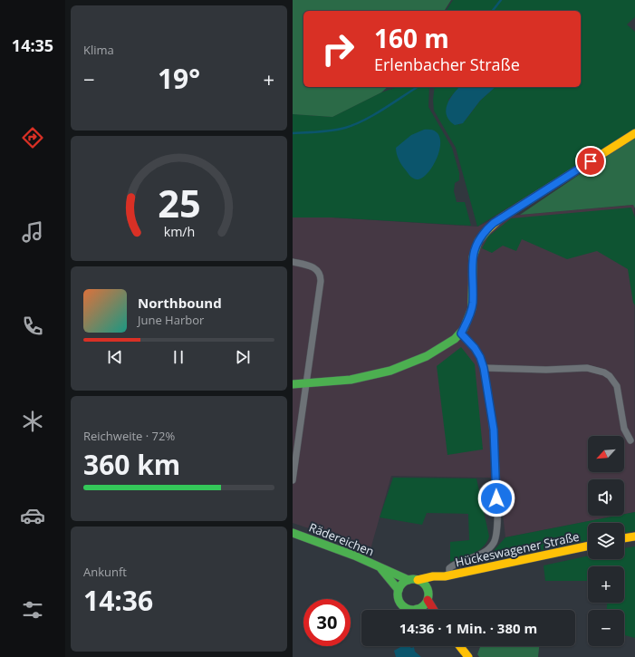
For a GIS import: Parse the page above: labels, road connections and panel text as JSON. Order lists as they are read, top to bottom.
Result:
{
  "streets": {
    "main road": ["Rädereichen", "Hückeswagener Straße"]
  },
  "crossings": [
    ["Rädereichen", "Hückeswagener Straße"]
  ],
  "north": "bottom left",
  "page": {
    "tabs": "14:35",
    "tile": [
      "Klima",
      ["Reichweite · 72%", "360 km"],
      ["Ankunft", "14:36"]
    ],
    "turn": ["160 m", "Erlenbacher Straße"],
    "heat": ["−", "19°", "+"],
    "song": ["Northbound", "June Harbor"],
    "map_buttons": ["+", "−"],
    "limit": "30",
    "trip": "14:36 · 1 Min. · 380 m",
    "gauge": ["25", "km/h"]
  }
}
